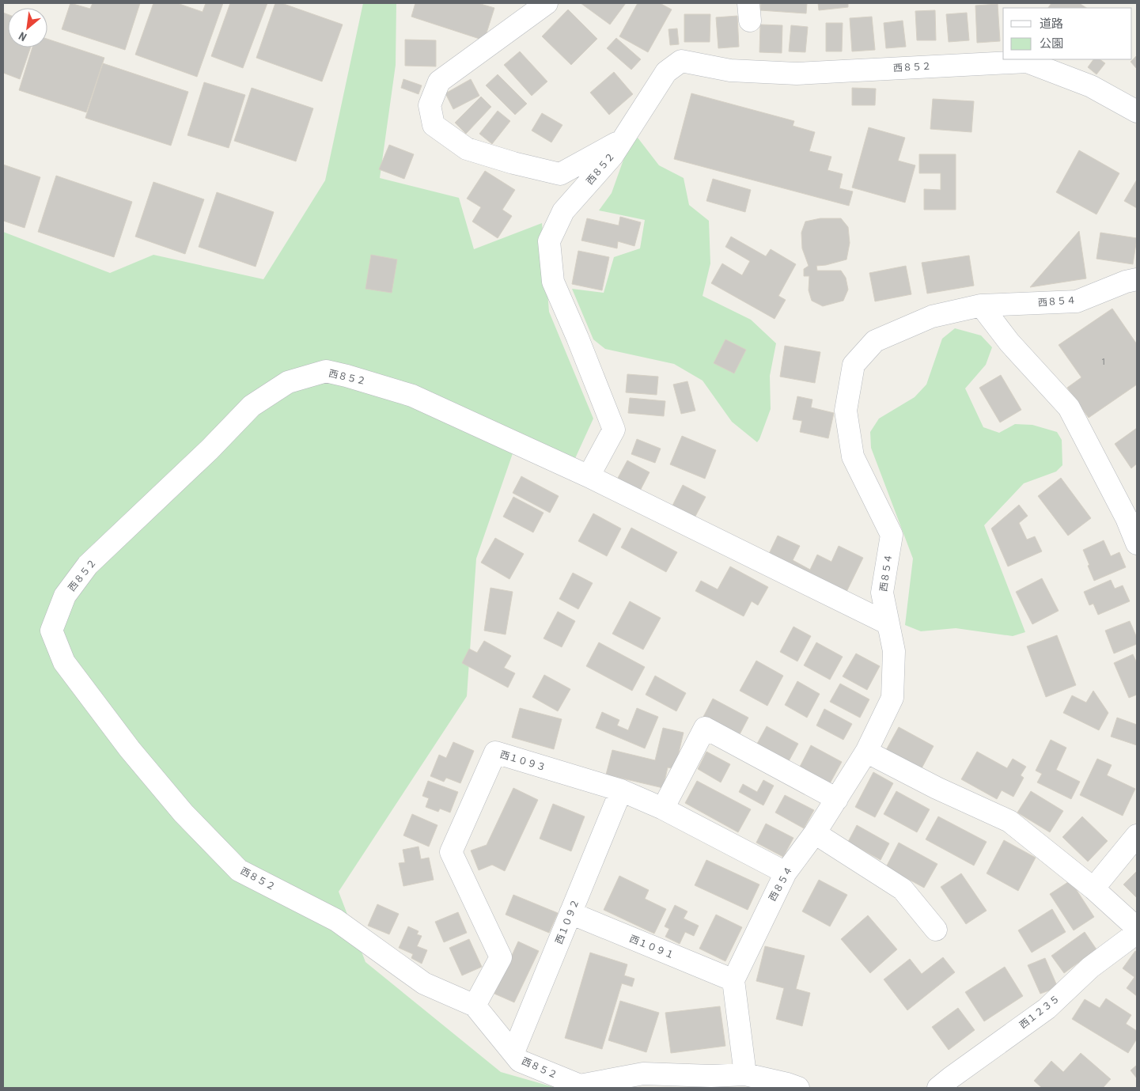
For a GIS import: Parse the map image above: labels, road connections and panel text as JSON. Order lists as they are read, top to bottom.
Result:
{
  "streets": {
    "street": [
      "西８５２",
      "西８５４",
      "西１０９３",
      "西１０９２",
      "西１０９１",
      "西１２３５"
    ]
  },
  "crossings": [
    ["西８５２", "西１０９３"],
    ["西８５２", "西１０９２"],
    ["西８５４", "西１０９３"],
    ["西８５４", "西１０９１"],
    ["西１０９３", "西１０９２"],
    ["西１０９２", "西１０９１"]
  ],
  "house_numbers": ["1"],
  "legend": ["道路", "公園"],
  "north": "bottom left"
}
